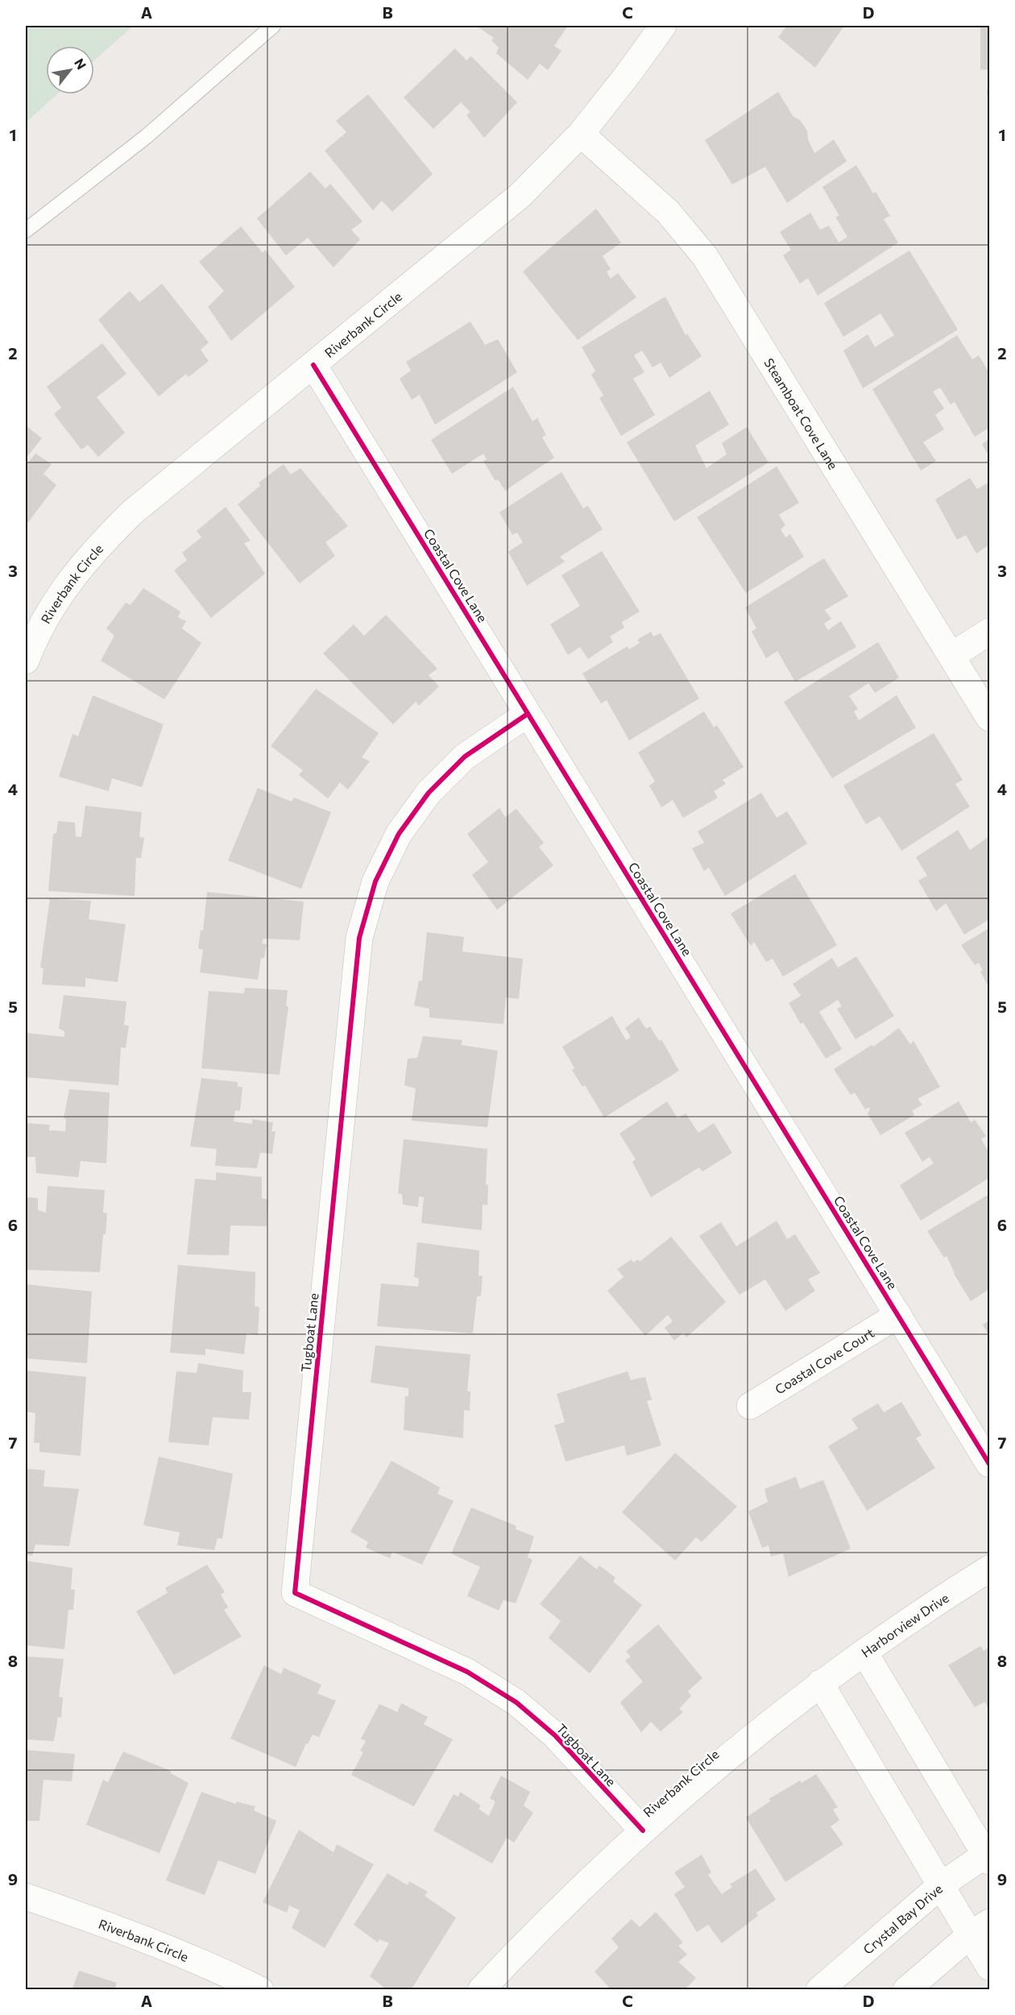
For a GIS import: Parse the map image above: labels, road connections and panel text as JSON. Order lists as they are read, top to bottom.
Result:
{
  "streets": {
    "street": [
      "Riverbank Circle",
      "Steamboat Cove Lane",
      "Coastal Cove Lane",
      "Tugboat Lane",
      "Coastal Cove Court",
      "Harborview Drive",
      "Crystal Bay Drive"
    ]
  },
  "crossings": [
    ["Riverbank Circle", "Steamboat Cove Lane"],
    ["Riverbank Circle", "Coastal Cove Lane"],
    ["Riverbank Circle", "Tugboat Lane"],
    ["Riverbank Circle", "Harborview Drive"],
    ["Coastal Cove Lane", "Tugboat Lane"],
    ["Coastal Cove Lane", "Coastal Cove Court"]
  ],
  "north": "top right",
  "grid": {
    "columns": [
      "A",
      "B",
      "C",
      "D"
    ],
    "rows": [
      "1",
      "2",
      "3",
      "4",
      "5",
      "6",
      "7",
      "8",
      "9"
    ]
  }
}
